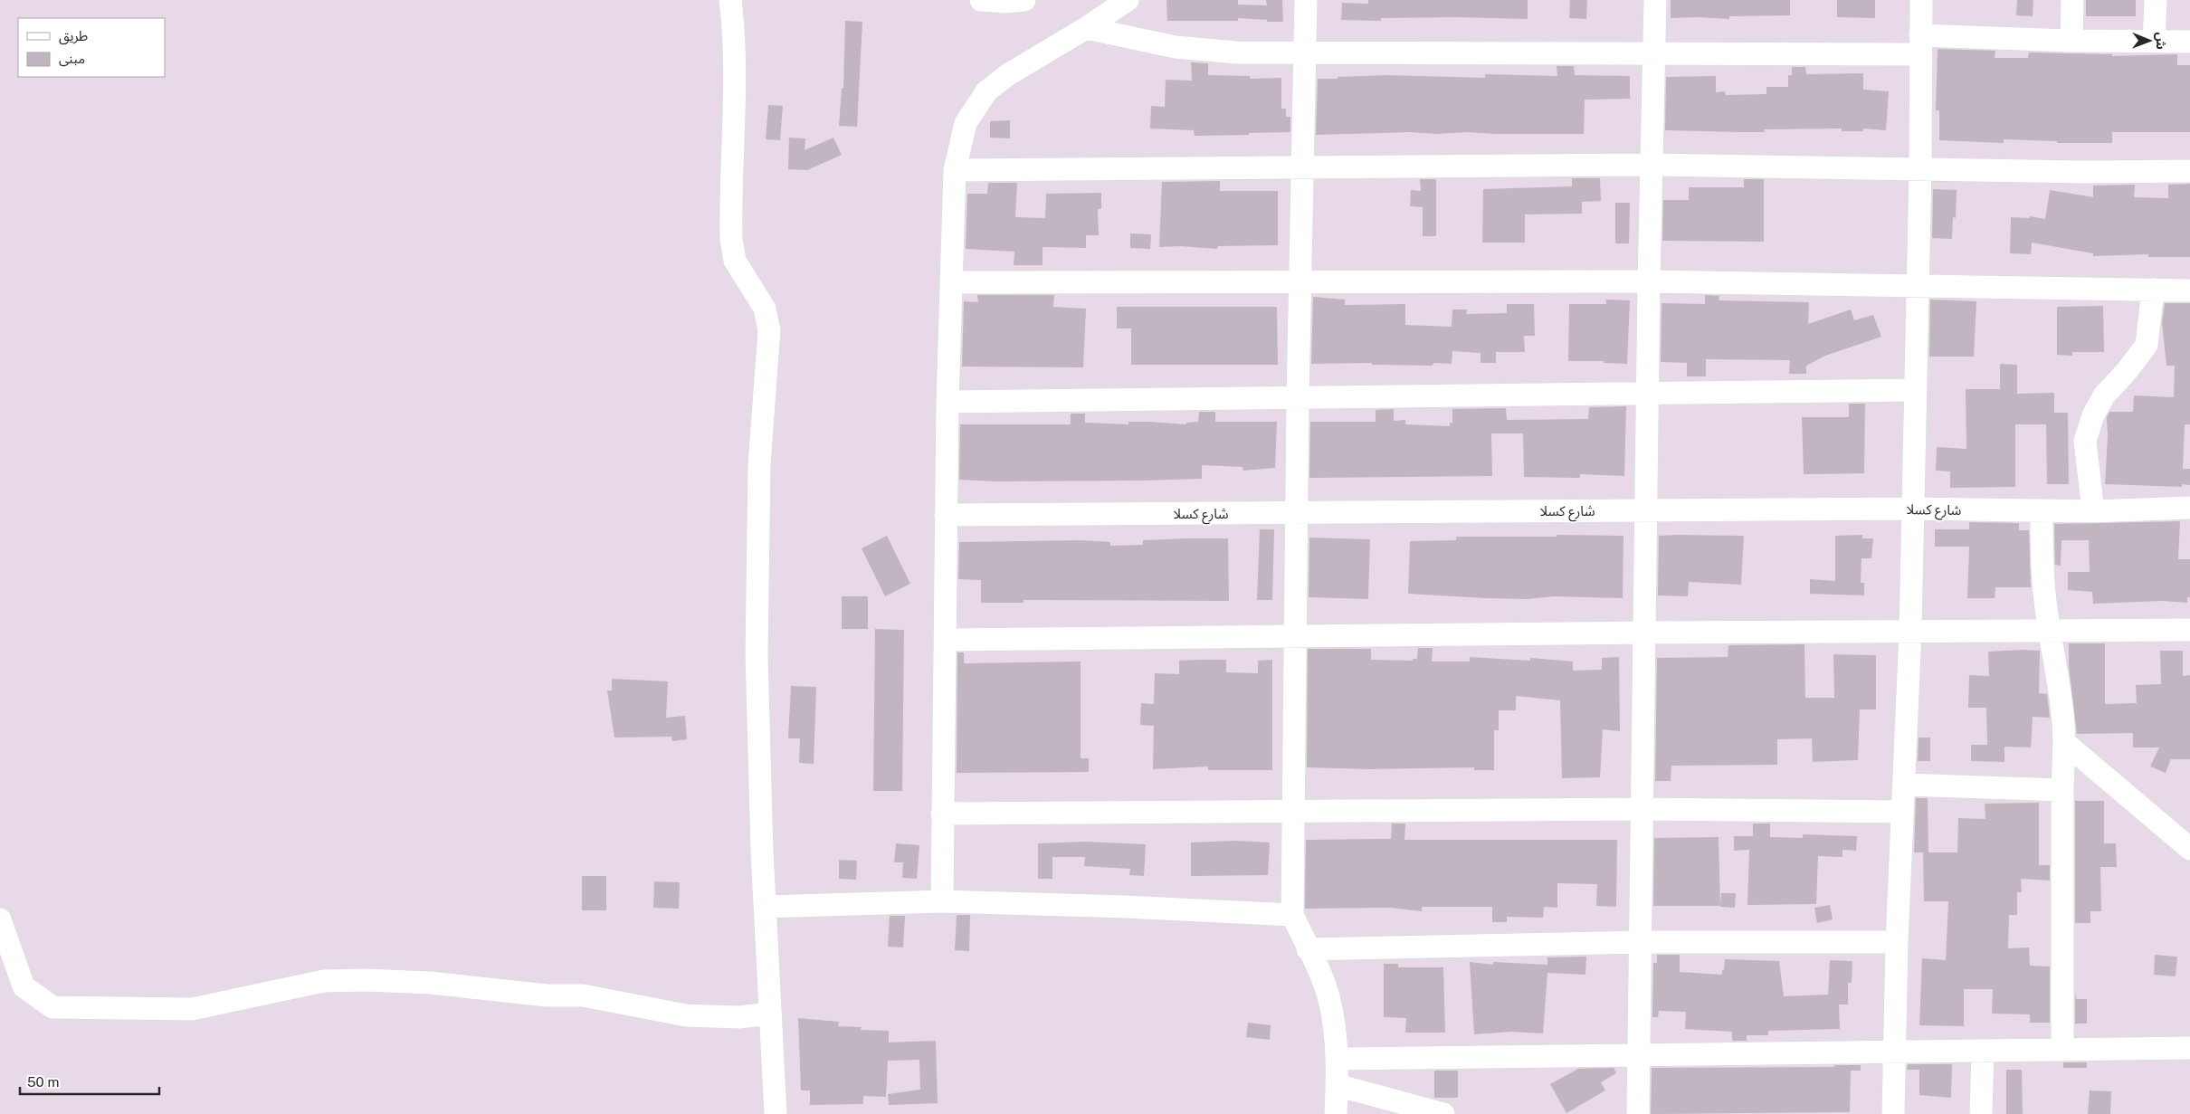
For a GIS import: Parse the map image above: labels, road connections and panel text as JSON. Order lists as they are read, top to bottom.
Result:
{
  "streets": {
    "street": ["شارع كسلا"]
  },
  "legend": ["طريق", "مبنى"],
  "scale_bar": "50 m",
  "north": "right"
}
